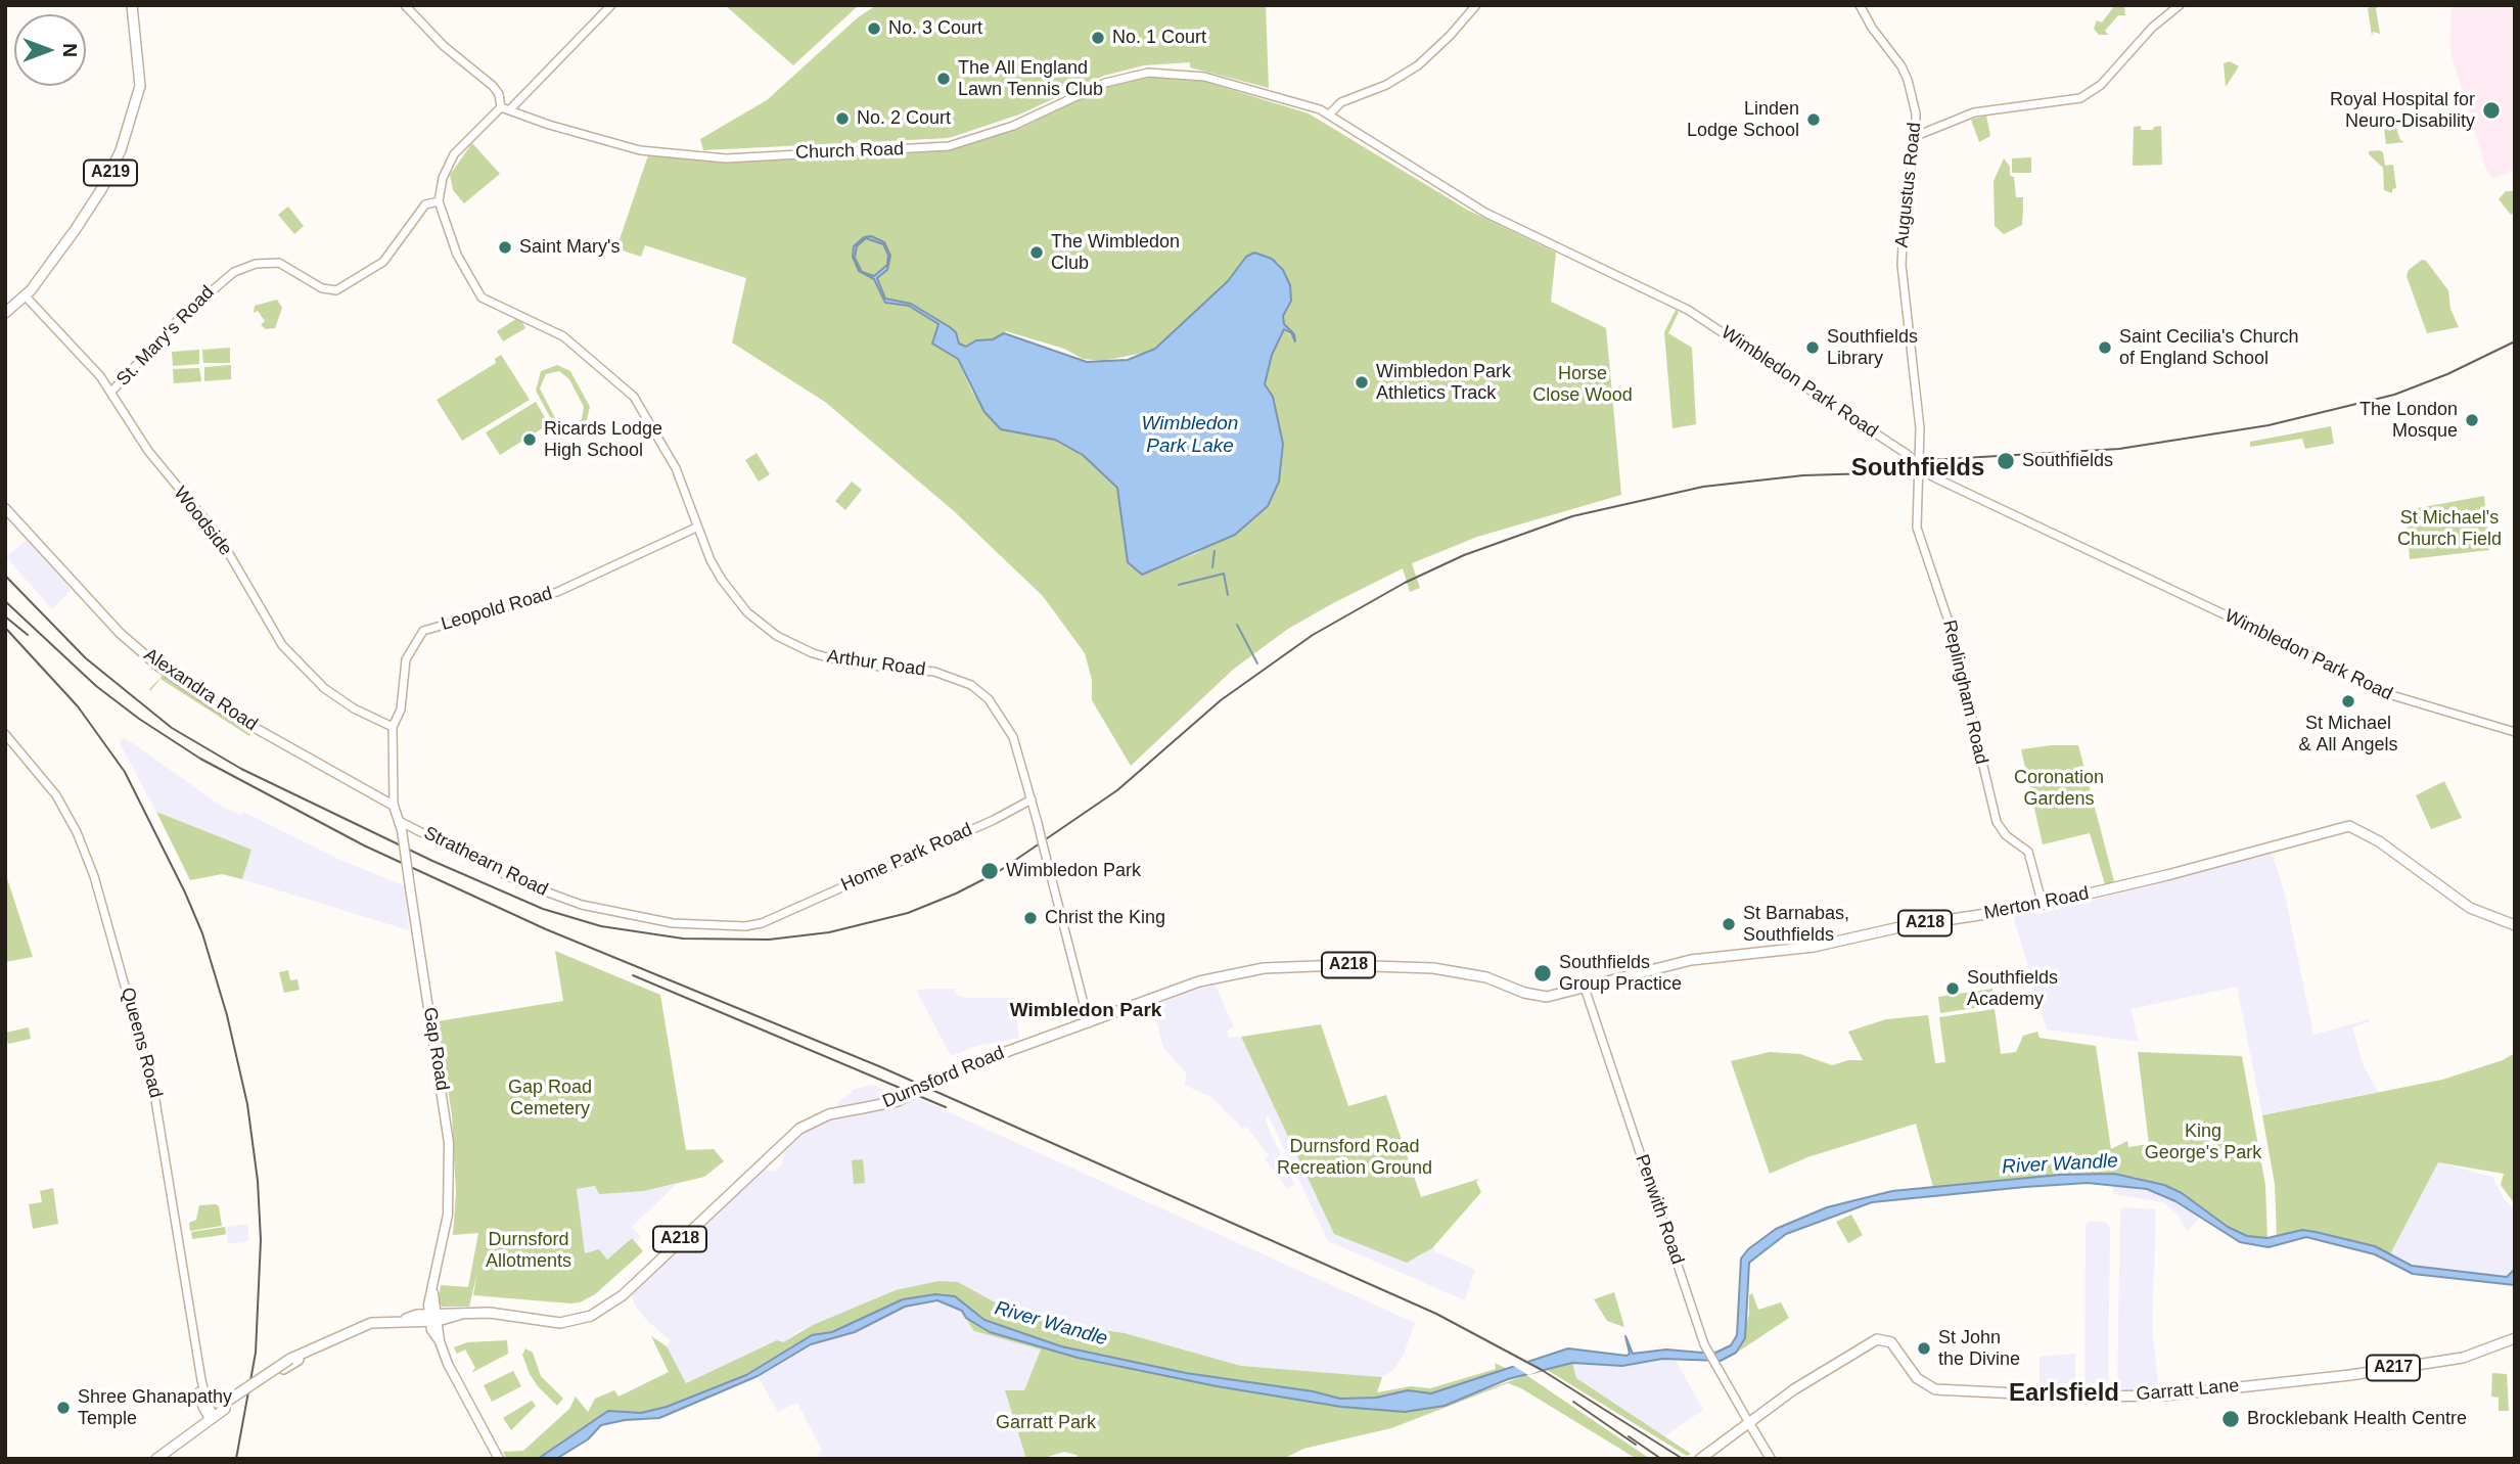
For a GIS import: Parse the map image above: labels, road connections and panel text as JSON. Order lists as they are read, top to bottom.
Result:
{
  "streets": {
    "main road": [
      "A219",
      "Alexandra Road",
      "Merton Road",
      "A218",
      "Gap Road",
      "Durnsford Road",
      "A217",
      "Garratt Lane"
    ],
    "street": [
      "Church Road",
      "Augustus Road",
      "St. Mary's Road",
      "Wimbledon Park Road",
      "Woodside",
      "Leopold Road",
      "Arthur Road",
      "Replingham Road",
      "Home Park Road",
      "Strathearn Road",
      "Queens Road",
      "Penwith Road"
    ]
  },
  "crossings": [
    ["Church Road", "Wimbledon Park Road"],
    ["A219", "Woodside"],
    ["Augustus Road", "Wimbledon Park Road"],
    ["Augustus Road", "Replingham Road"],
    ["St. Mary's Road", "Woodside"],
    ["St. Mary's Road", "Arthur Road"],
    ["Wimbledon Park Road", "Replingham Road"],
    ["Woodside", "Leopold Road"],
    ["Leopold Road", "Arthur Road"],
    ["Leopold Road", "Alexandra Road"],
    ["Leopold Road", "Gap Road"],
    ["Arthur Road", "Home Park Road"],
    ["Arthur Road", "Durnsford Road"],
    ["Alexandra Road", "Gap Road"],
    ["Replingham Road", "Merton Road"],
    ["Home Park Road", "Strathearn Road"],
    ["Strathearn Road", "Gap Road"],
    ["Merton Road", "Durnsford Road"],
    ["Merton Road", "Penwith Road"],
    ["A218", "Queens Road"],
    ["A218", "Gap Road"],
    ["A218", "Durnsford Road"],
    ["Gap Road", "Durnsford Road"],
    ["Penwith Road", "Garratt Lane"]
  ],
  "districts": ["Southfields", "Wimbledon Park", "Earlsfield"],
  "water": ["Wimbledon Park Lake", "River Wandle"],
  "parks": [
    "Horse Close Wood",
    "St Michael's Church Field",
    "Coronation Gardens",
    "Gap Road Cemetery",
    "King George's Park",
    "Durnsford Road Recreation Ground",
    "Durnsford Allotments",
    "Garratt Park"
  ],
  "places": [
    "No. 3 Court",
    "No. 1 Court",
    "The All England Lawn Tennis Club",
    "Royal Hospital for Neuro-Disability",
    "No. 2 Court",
    "Linden Lodge School",
    "Saint Mary's",
    "The Wimbledon Club",
    "Southfields Library",
    "Saint Cecilia's Church of England School",
    "Wimbledon Park Athletics Track",
    "The London Mosque",
    "Ricards Lodge High School",
    "Southfields",
    "St Michael & All Angels",
    "Wimbledon Park",
    "Christ the King",
    "St Barnabas, Southfields",
    "Southfields Group Practice",
    "Southfields Academy",
    "St John the Divine",
    "Shree Ghanapathy Temple",
    "Brocklebank Health Centre"
  ],
  "north": "right"
}
